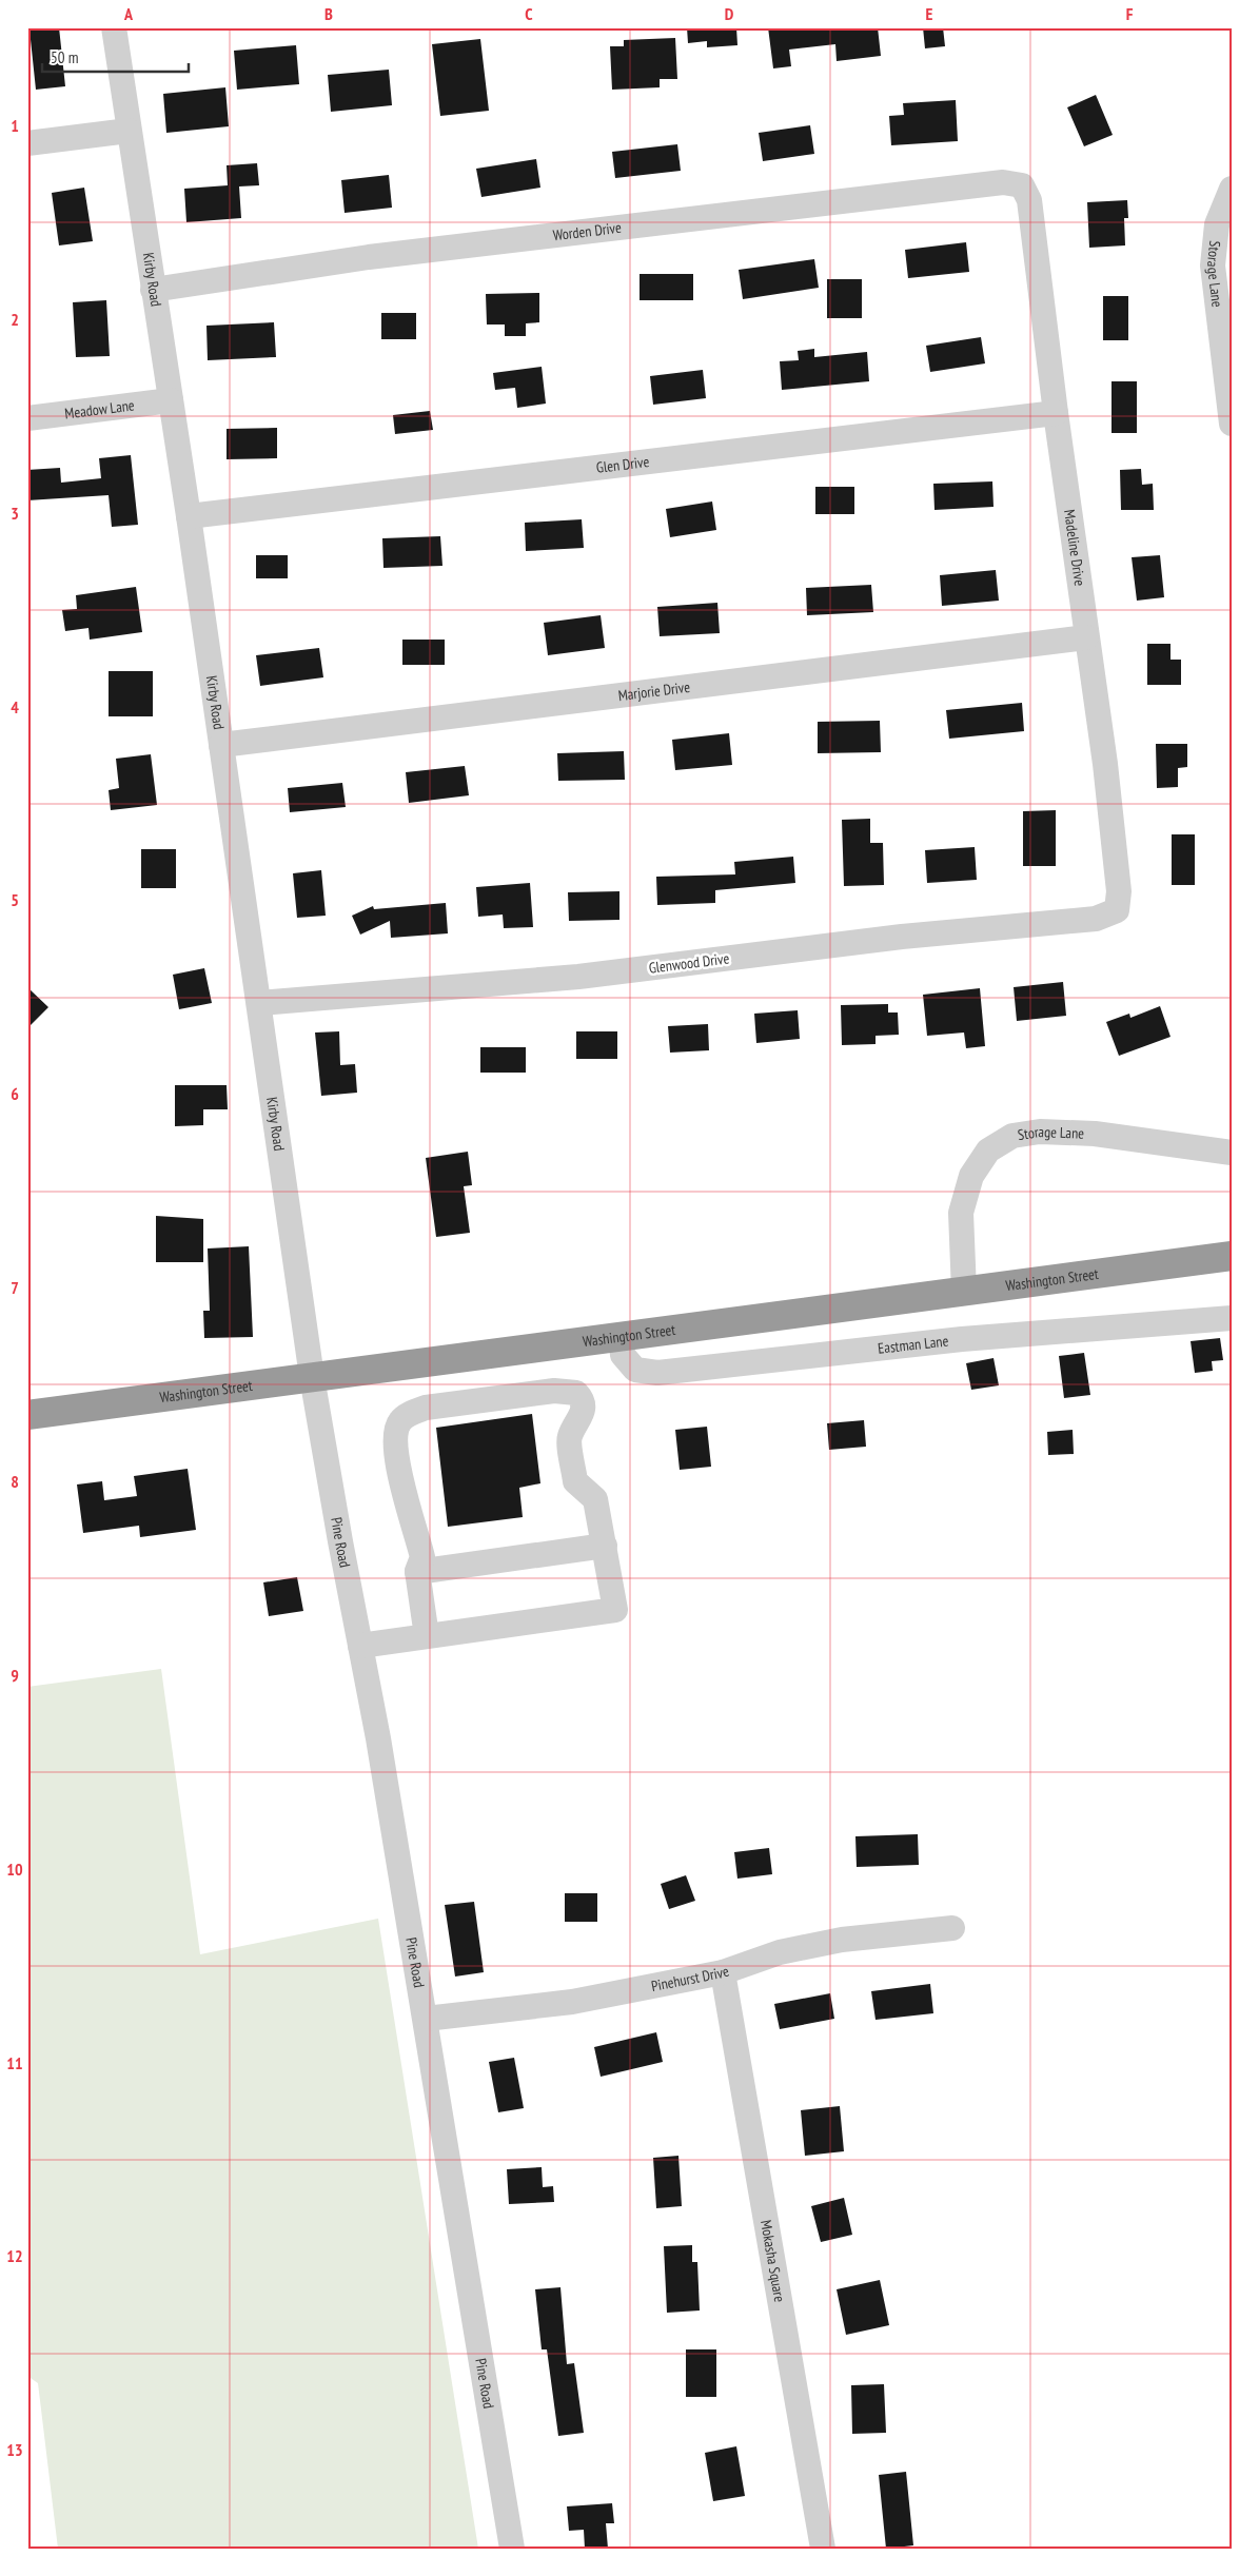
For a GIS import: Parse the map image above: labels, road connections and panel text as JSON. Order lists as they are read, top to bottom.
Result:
{
  "streets": {
    "highway": ["Washington Street"],
    "street": [
      "Worden Drive",
      "Storage Lane",
      "Kirby Road",
      "Meadow Lane",
      "Glen Drive",
      "Madeline Drive",
      "Marjorie Drive",
      "Glenwood Drive",
      "Eastman Lane",
      "Pine Road",
      "Pinehurst Drive",
      "Mokasha Square"
    ]
  },
  "crossings": [
    ["Worden Drive", "Kirby Road"],
    ["Worden Drive", "Madeline Drive"],
    ["Storage Lane", "Washington Street"],
    ["Kirby Road", "Meadow Lane"],
    ["Kirby Road", "Glen Drive"],
    ["Kirby Road", "Marjorie Drive"],
    ["Kirby Road", "Glenwood Drive"],
    ["Kirby Road", "Washington Street"],
    ["Kirby Road", "Pine Road"],
    ["Glen Drive", "Madeline Drive"],
    ["Madeline Drive", "Marjorie Drive"],
    ["Madeline Drive", "Glenwood Drive"],
    ["Washington Street", "Eastman Lane"],
    ["Washington Street", "Pine Road"],
    ["Pine Road", "Pinehurst Drive"],
    ["Pinehurst Drive", "Mokasha Square"]
  ],
  "scale_bar": "50 m",
  "grid": {
    "columns": [
      "A",
      "B",
      "C",
      "D",
      "E",
      "F"
    ],
    "rows": [
      "1",
      "2",
      "3",
      "4",
      "5",
      "6",
      "7",
      "8",
      "9",
      "10",
      "11",
      "12",
      "13"
    ]
  }
}
